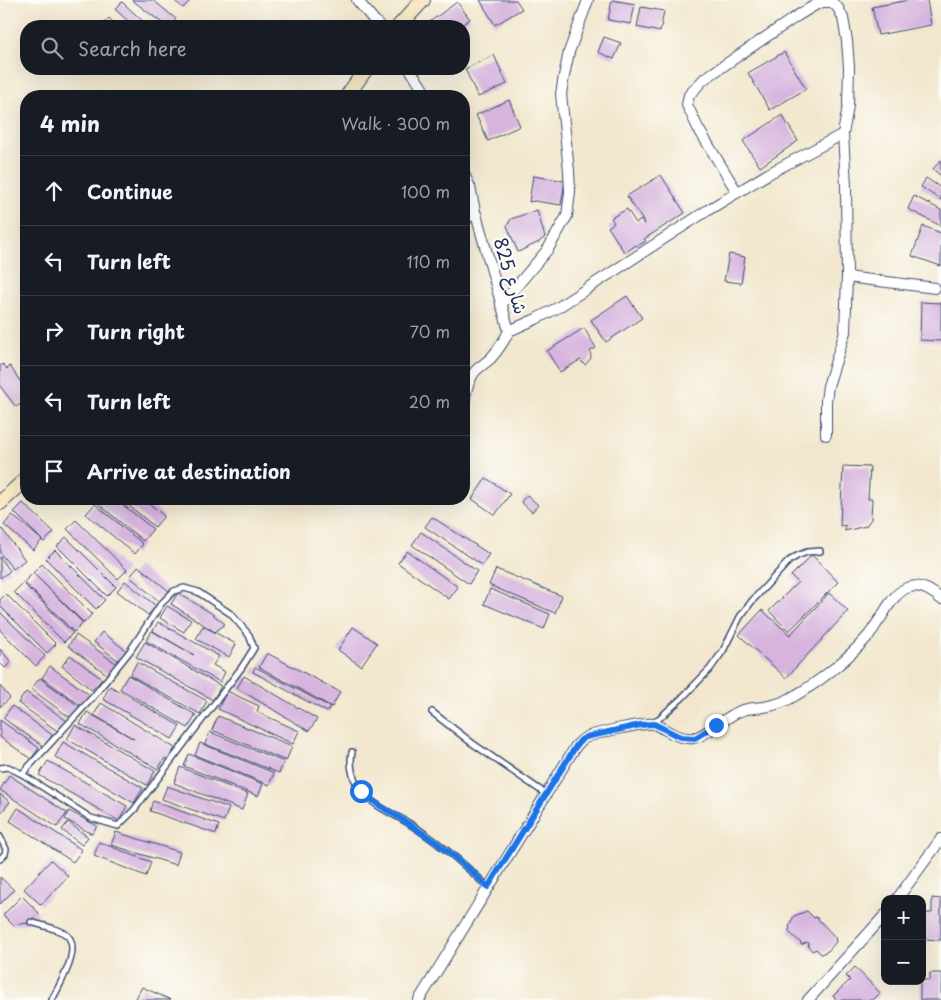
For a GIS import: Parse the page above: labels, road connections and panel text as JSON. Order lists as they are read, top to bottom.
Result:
{
  "streets": {
    "street": ["شارع 825"]
  },
  "page": {
    "search": "Search here",
    "heading": ["4 min", "Walk · 300 m"],
    "list": [
      ["Continue", "100 m"],
      ["Turn left", "110 m"],
      ["Turn right", "70 m"],
      ["Turn left", "20 m"],
      "Arrive at destination"
    ],
    "map_buttons": ["+", "−"]
  }
}
